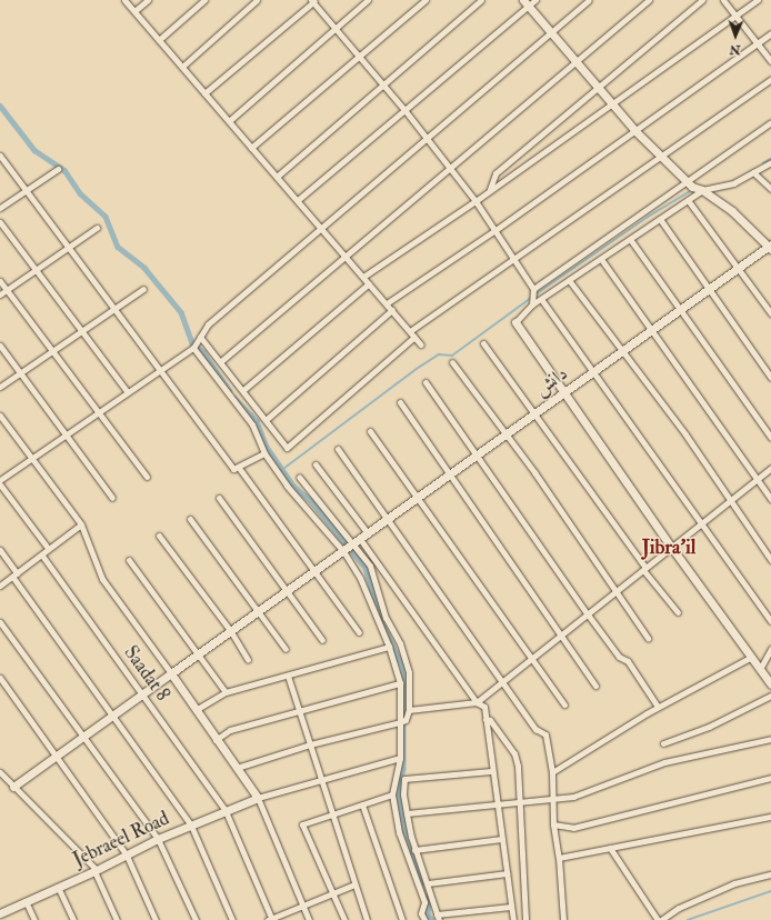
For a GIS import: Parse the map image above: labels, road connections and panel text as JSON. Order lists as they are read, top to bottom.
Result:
{
  "streets": {
    "main road": ["دانش", "Jebraeel Road"],
    "street": ["Saadat 8"]
  },
  "crossings": [
    ["دانش", "Saadat 8"],
    ["Saadat 8", "Jebraeel Road"]
  ],
  "districts": ["Jibra'il"],
  "north": "bottom"
}
